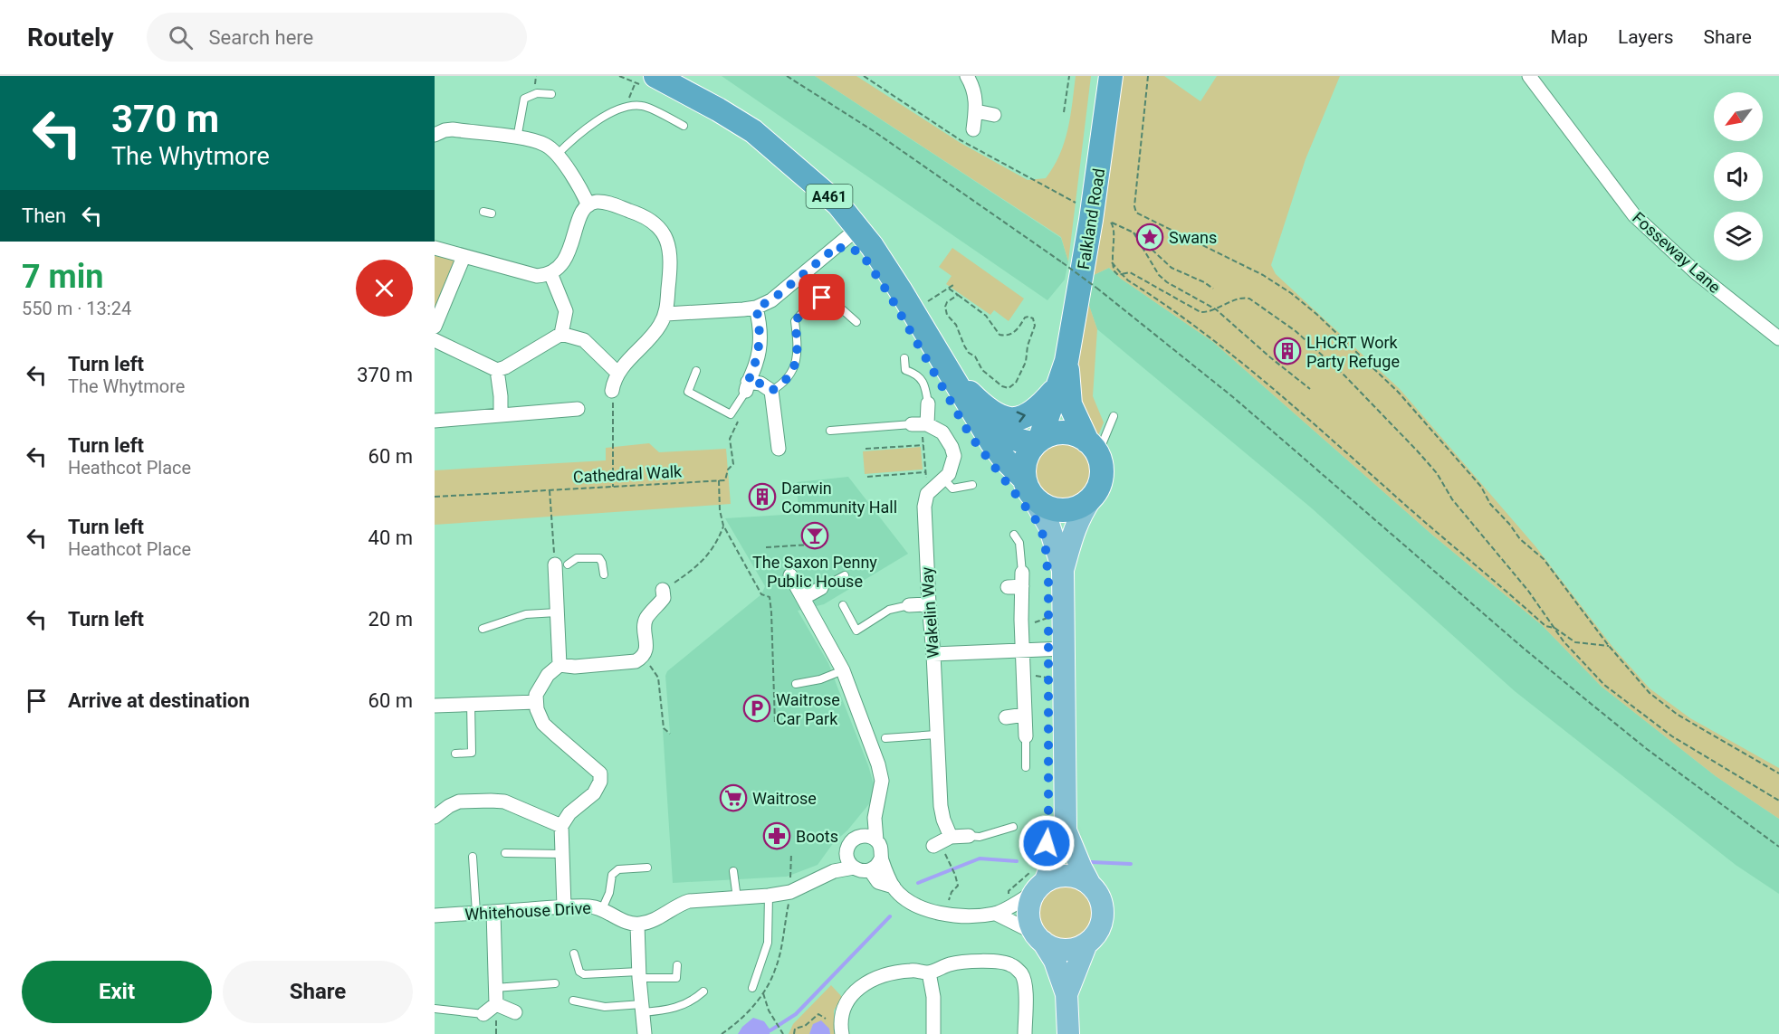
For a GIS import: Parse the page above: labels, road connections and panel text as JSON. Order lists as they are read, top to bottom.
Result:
{
  "streets": {
    "highway": ["A461", "Falkland Road"],
    "street": ["Fosseway Lane", "Wakelin Way", "Whitehouse Drive"],
    "path": ["Cathedral Walk"]
  },
  "crossings": [
    ["A461", "Falkland Road"]
  ],
  "places": {
    "place": ["Swans"],
    "building": ["LHCRT Work Party Refuge", "Darwin Community Hall"],
    "bar": ["The Saxon Penny Public House"],
    "parking": ["Waitrose Car Park"],
    "supermarket": ["Waitrose"],
    "pharmacy": ["Boots"]
  },
  "north": "bottom left",
  "page": {
    "header": "Routely",
    "search": "Search here",
    "nav": ["Map", "Layers", "Share"],
    "turn": ["370 m", "The Whytmore"],
    "then": "Then",
    "heading": ["7 min", "550 m · 13:24"],
    "list": [
      {
        "name": "Turn left",
        "note": "The Whytmore",
        "value": "370 m"
      },
      {
        "name": "Turn left",
        "note": "Heathcot Place",
        "value": "60 m"
      },
      {
        "name": "Turn left",
        "note": "Heathcot Place",
        "value": "40 m"
      },
      {
        "name": "Turn left",
        "value": "20 m"
      },
      {
        "name": "Arrive at destination",
        "value": "60 m"
      }
    ],
    "buttons": ["Exit", "Share"]
  }
}
